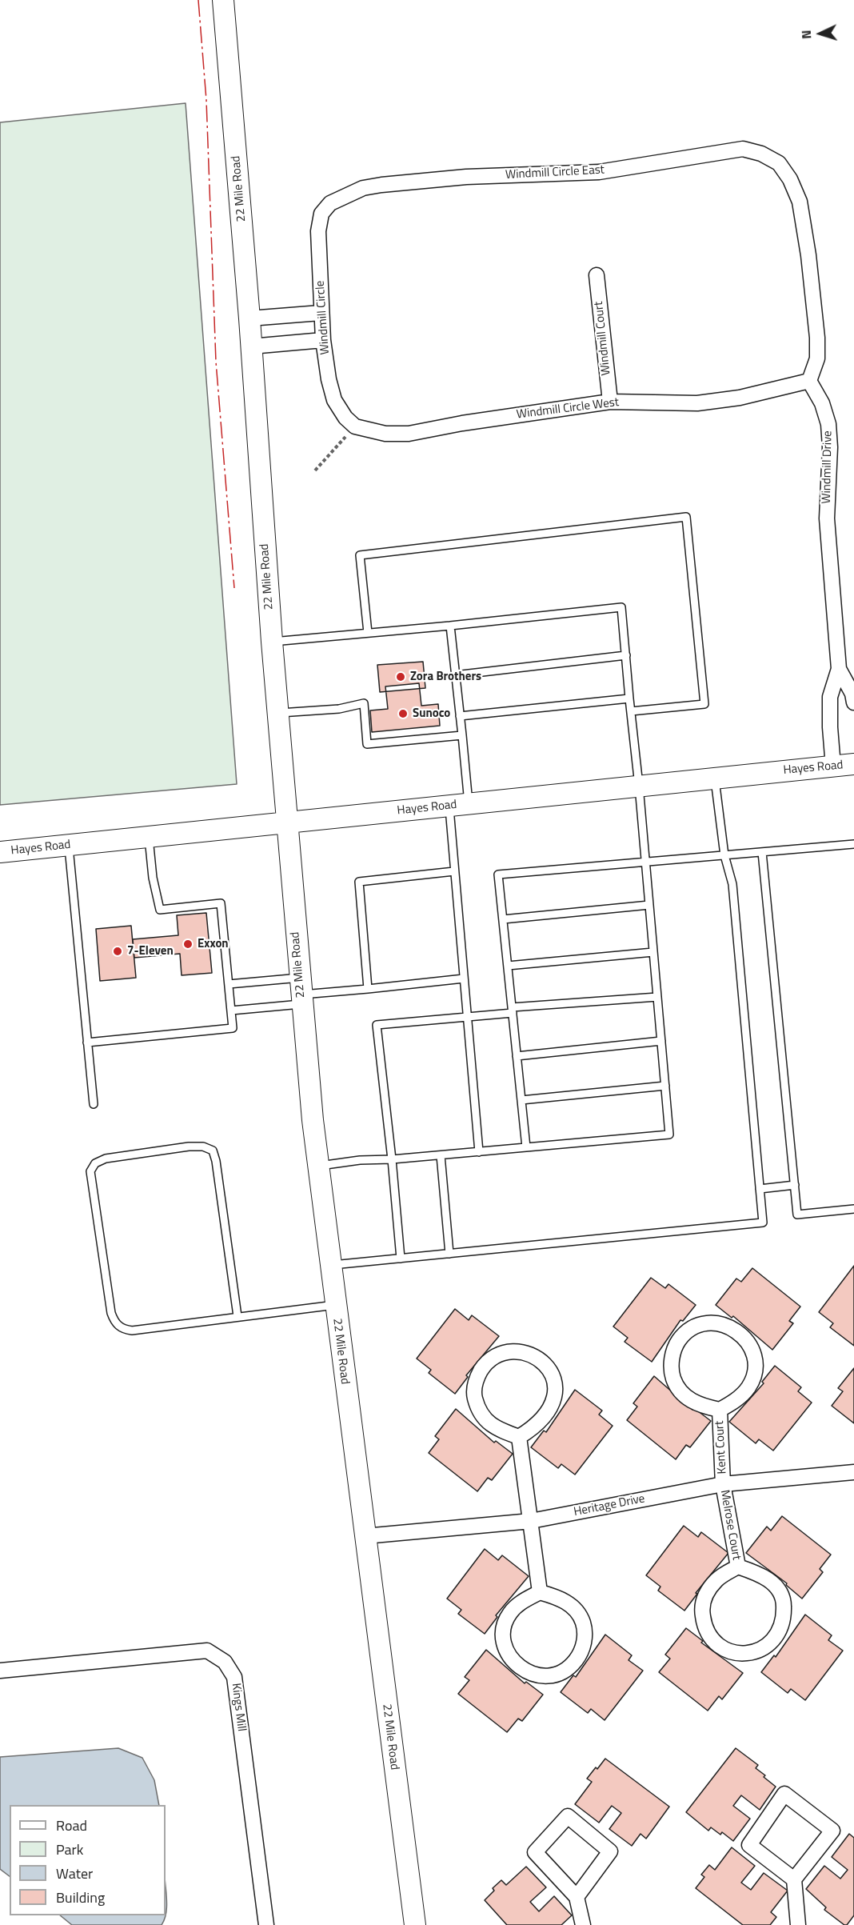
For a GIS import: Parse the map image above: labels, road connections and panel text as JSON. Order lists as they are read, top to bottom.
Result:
{
  "streets": {
    "street": [
      "Windmill Circle East",
      "22 Mile Road",
      "Windmill Circle",
      "Windmill Court",
      "Windmill Circle West",
      "Windmill Drive",
      "Hayes Road",
      "Kent Court",
      "Heritage Drive",
      "Melrose Court",
      "Kings Mill"
    ]
  },
  "crossings": [
    ["Windmill Circle East", "Windmill Circle"],
    ["Windmill Circle East", "Windmill Circle West"],
    ["Windmill Circle East", "Windmill Drive"],
    ["22 Mile Road", "Hayes Road"],
    ["22 Mile Road", "Heritage Drive"],
    ["Windmill Circle", "Windmill Circle West"],
    ["Windmill Court", "Windmill Circle West"],
    ["Windmill Circle West", "Windmill Drive"],
    ["Windmill Drive", "Hayes Road"],
    ["Kent Court", "Heritage Drive"],
    ["Kent Court", "Melrose Court"],
    ["Heritage Drive", "Melrose Court"]
  ],
  "places": [
    "Zora Brothers",
    "Sunoco",
    "Exxon",
    "7-Eleven"
  ],
  "legend": [
    "Road",
    "Park",
    "Water",
    "Building"
  ],
  "north": "left"
}
